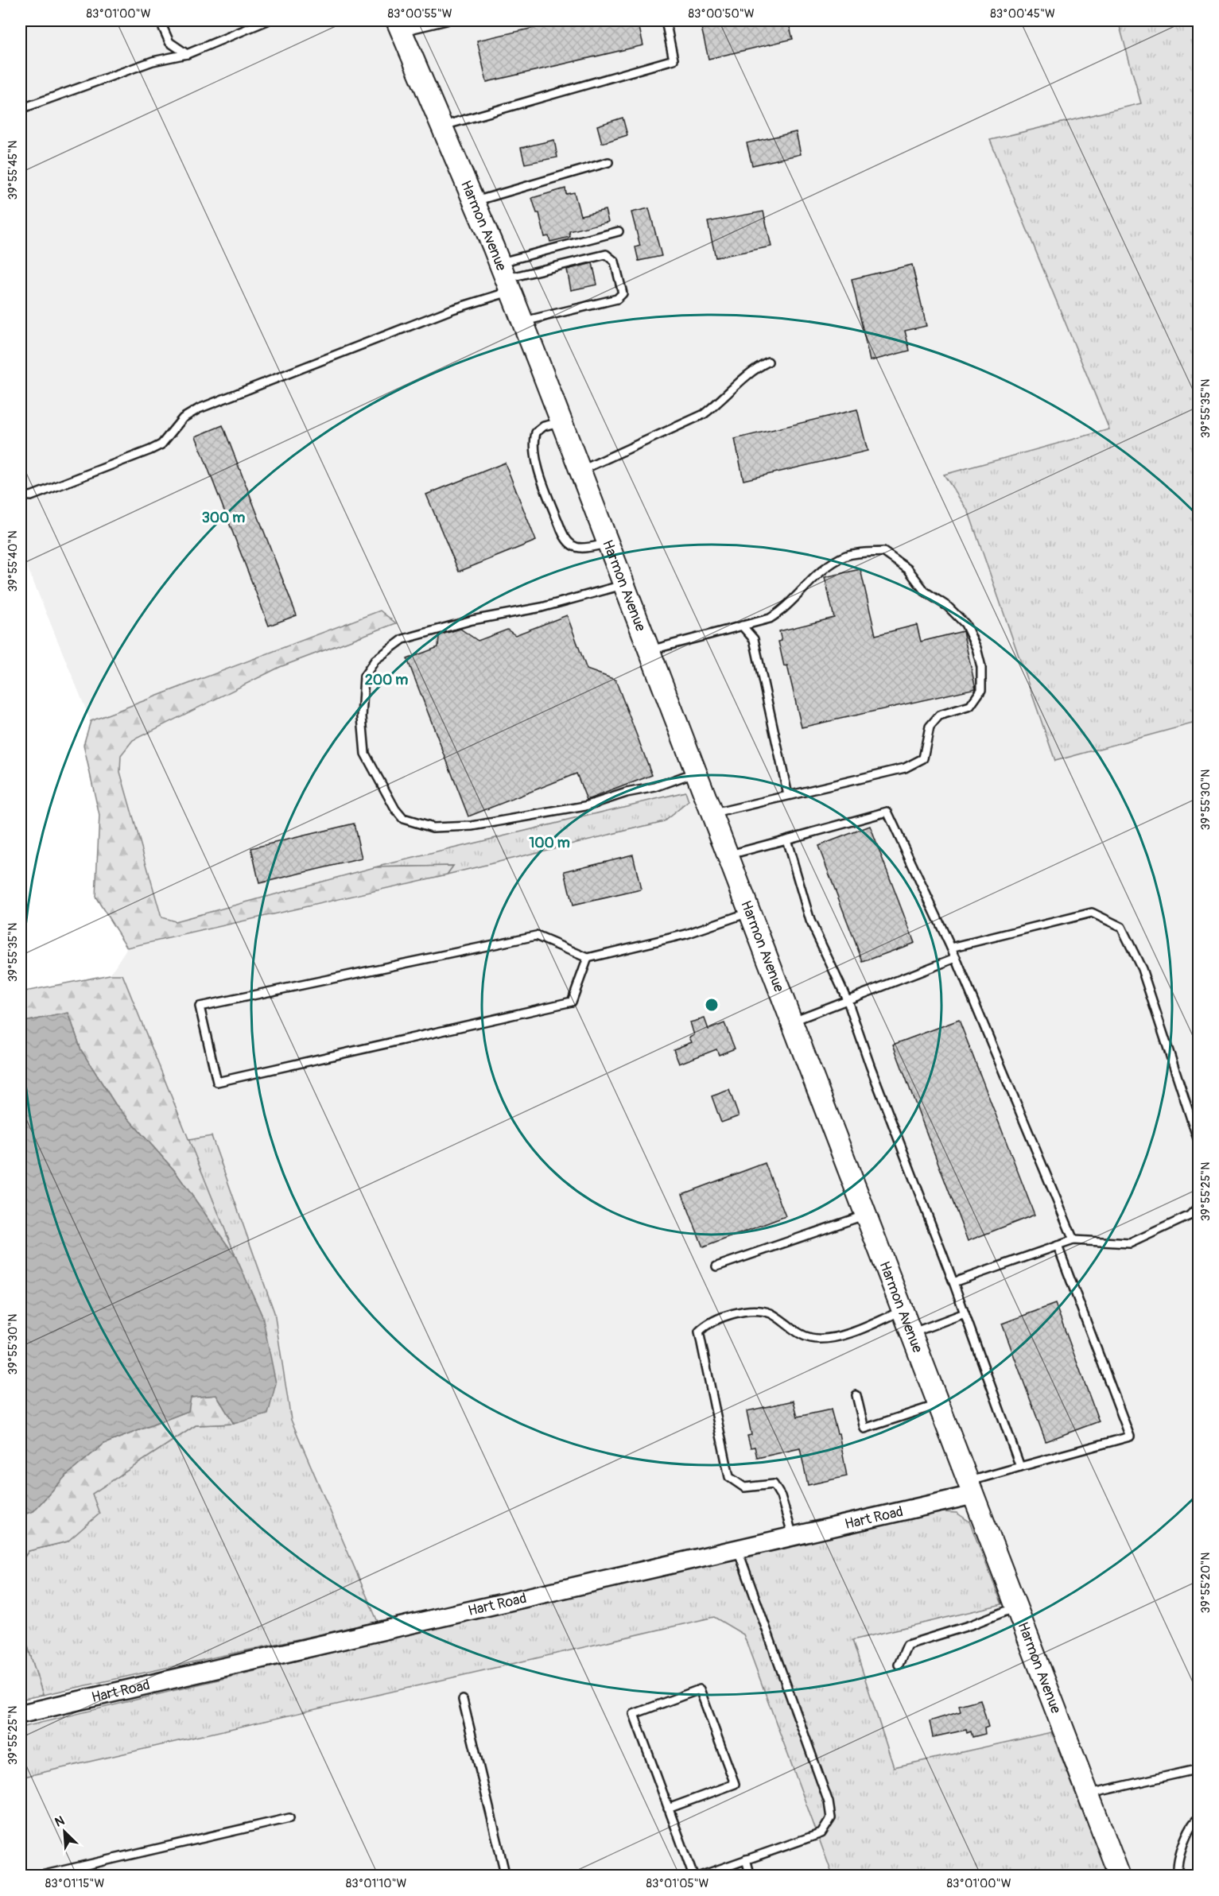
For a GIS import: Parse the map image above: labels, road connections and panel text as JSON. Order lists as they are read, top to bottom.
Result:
{
  "streets": {
    "main road": ["Harmon Avenue"],
    "street": ["Hart Road"]
  },
  "crossings": [
    ["Harmon Avenue", "Hart Road"]
  ],
  "north": "top left",
  "coordinates": [
    "83°01'00\"W",
    "83°00'55\"W",
    "83°00'50\"W",
    "83°00'45\"W",
    "39°55'45\"N",
    "39°55'35\"N",
    "39°55'40\"N",
    "39°55'30\"N",
    "39°55'25\"N",
    "39°55'20\"N",
    "83°01'15\"W",
    "83°01'10\"W",
    "83°01'05\"W"
  ],
  "rings": ["300 m", "200 m", "100 m"]
}
